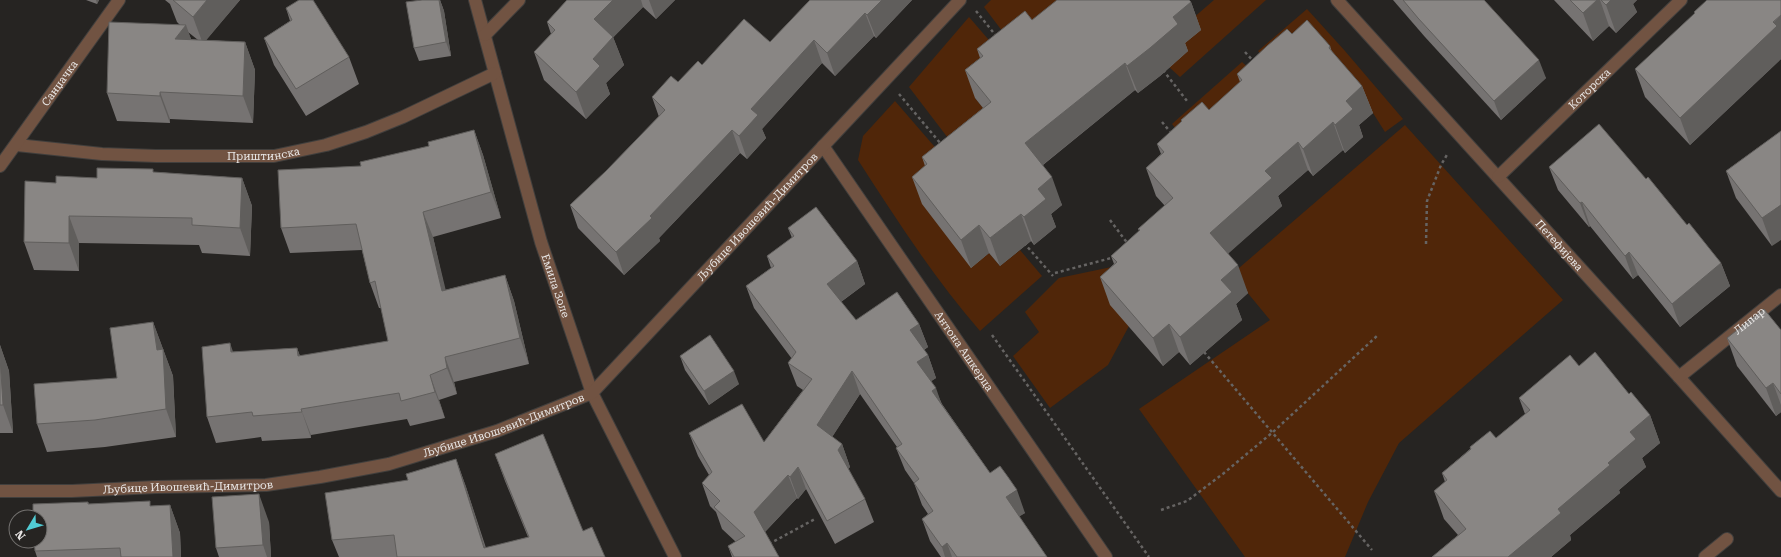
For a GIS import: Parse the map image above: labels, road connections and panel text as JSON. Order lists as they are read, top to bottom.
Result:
{
  "streets": {
    "street": [
      "Санџачка",
      "Которска",
      "Приштинска",
      "Љубице Ивошевић-Димитров",
      "Петефијева",
      "Емила Золе",
      "Липар",
      "Антона Ашкерца"
    ]
  },
  "crossings": [
    ["Санџачка", "Приштинска"],
    ["Которска", "Петефијева"],
    ["Приштинска", "Емила Золе"],
    ["Љубице Ивошевић-Димитров", "Емила Золе"],
    ["Љубице Ивошевић-Димитров", "Антона Ашкерца"],
    ["Петефијева", "Липар"]
  ],
  "north": "bottom left"
}
